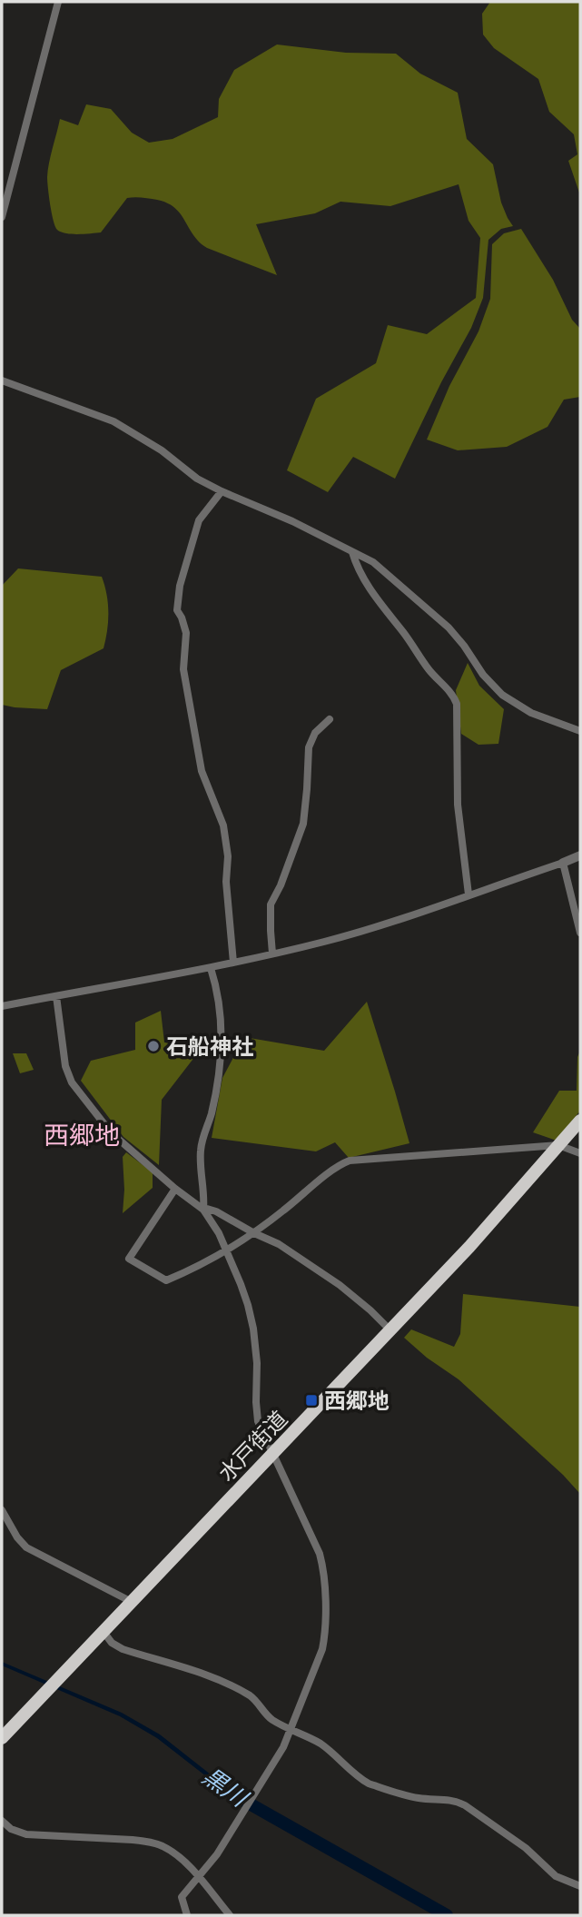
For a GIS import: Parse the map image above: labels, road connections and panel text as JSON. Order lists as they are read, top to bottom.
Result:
{
  "streets": {
    "highway": ["水戸街道"]
  },
  "districts": ["西郷地"],
  "water": ["黒川"],
  "places": {
    "other": ["石船神社"],
    "transit": ["西郷地"]
  }
}
